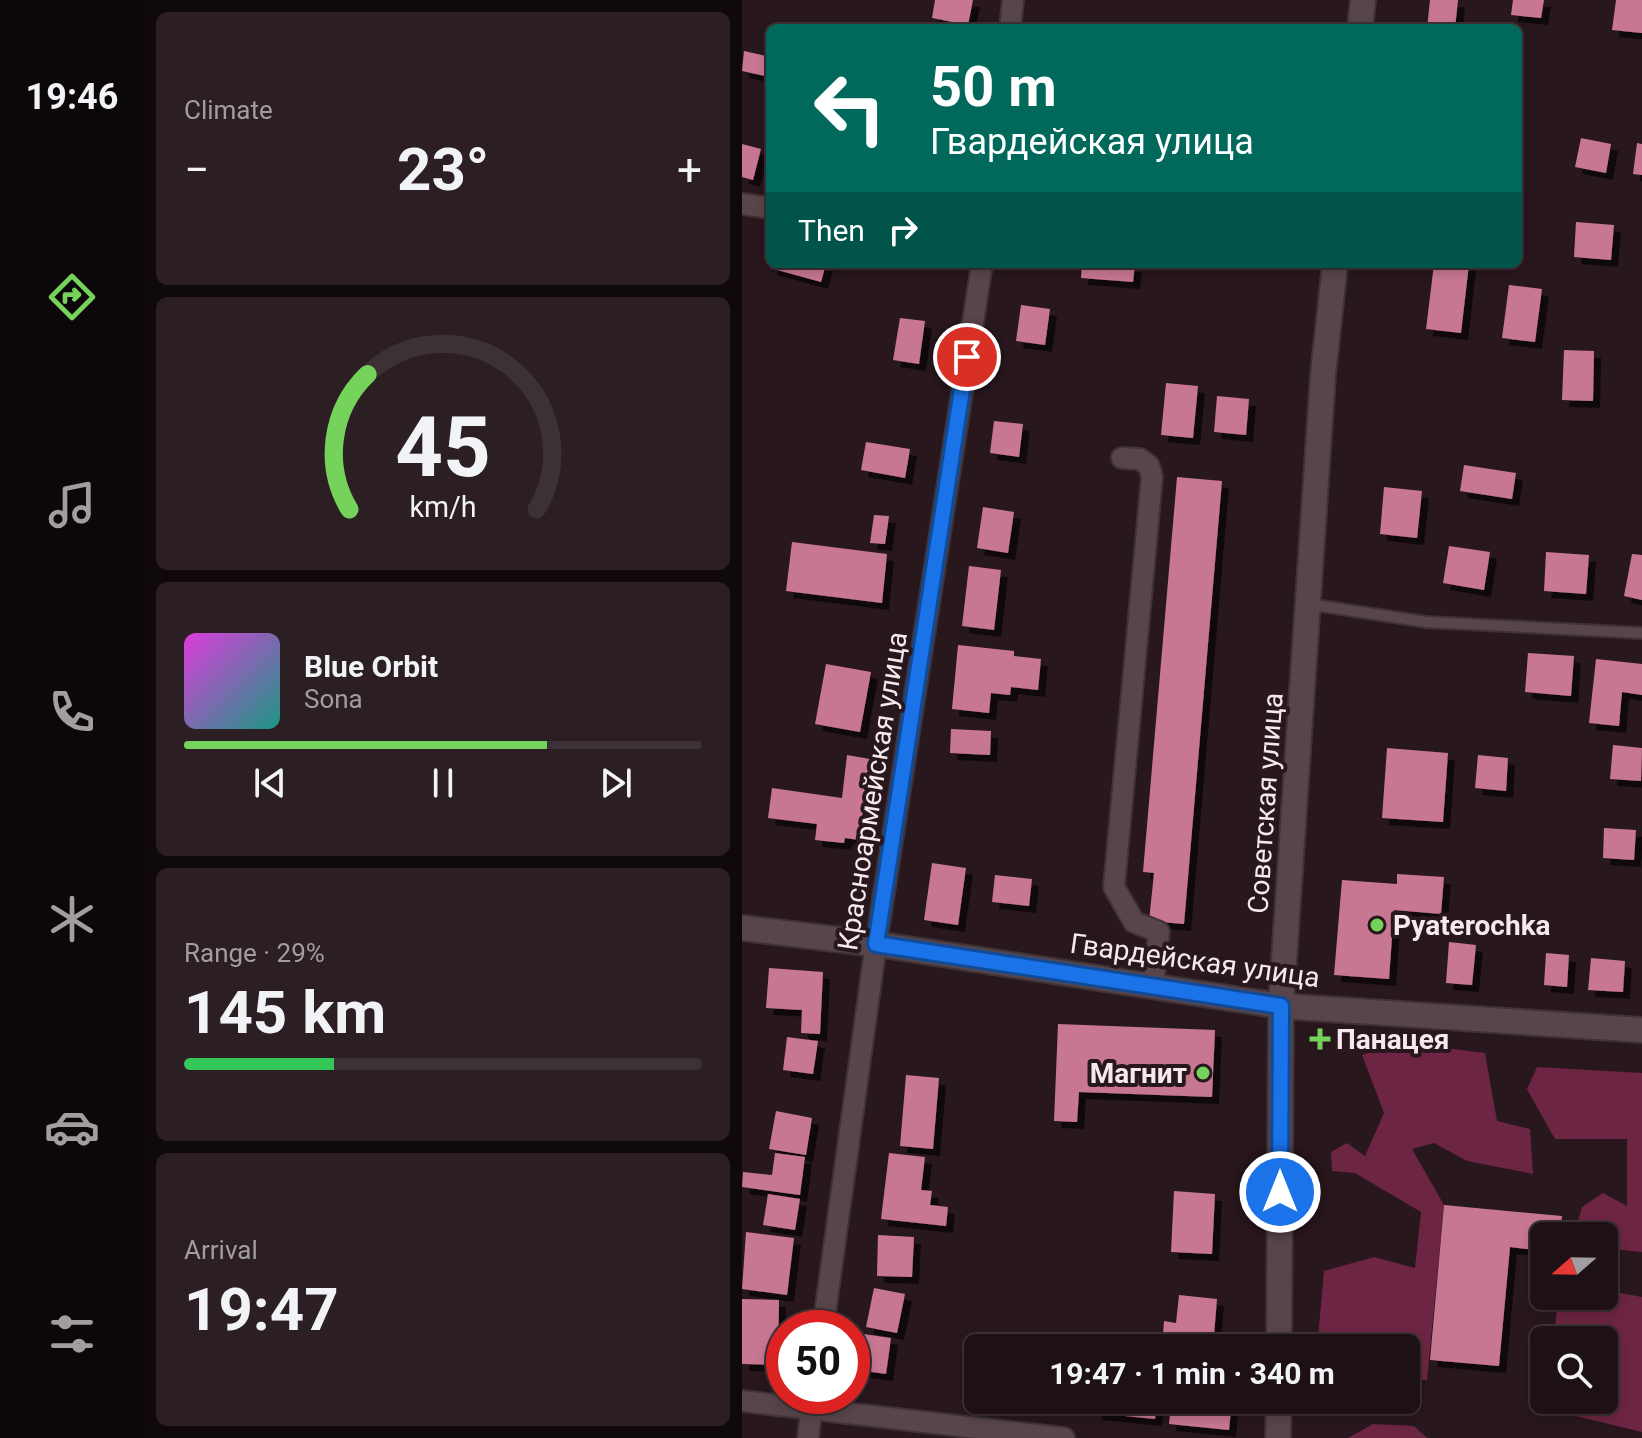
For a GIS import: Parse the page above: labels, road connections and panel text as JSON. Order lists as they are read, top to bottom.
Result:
{
  "streets": {
    "main road": ["Советская улица", "Гвардейская улица"],
    "street": ["Красноармейская улица"]
  },
  "crossings": [
    ["Красноармейская улица", "Гвардейская улица"],
    ["Советская улица", "Гвардейская улица"]
  ],
  "places": {
    "other": ["Pyaterochka", "Магнит"],
    "health": ["Панацея"]
  },
  "north": "left",
  "page": {
    "tabs": "19:46",
    "tile": [
      "Climate",
      ["Range · 29%", "145 km"],
      ["Arrival", "19:47"]
    ],
    "turn": ["50 m", "Гвардейская улица"],
    "heat": ["−", "23°", "+"],
    "then": "Then",
    "song": ["Blue Orbit", "Sona"],
    "limit": "50",
    "trip": "19:47 · 1 min · 340 m",
    "gauge": ["45", "km/h"]
  }
}
